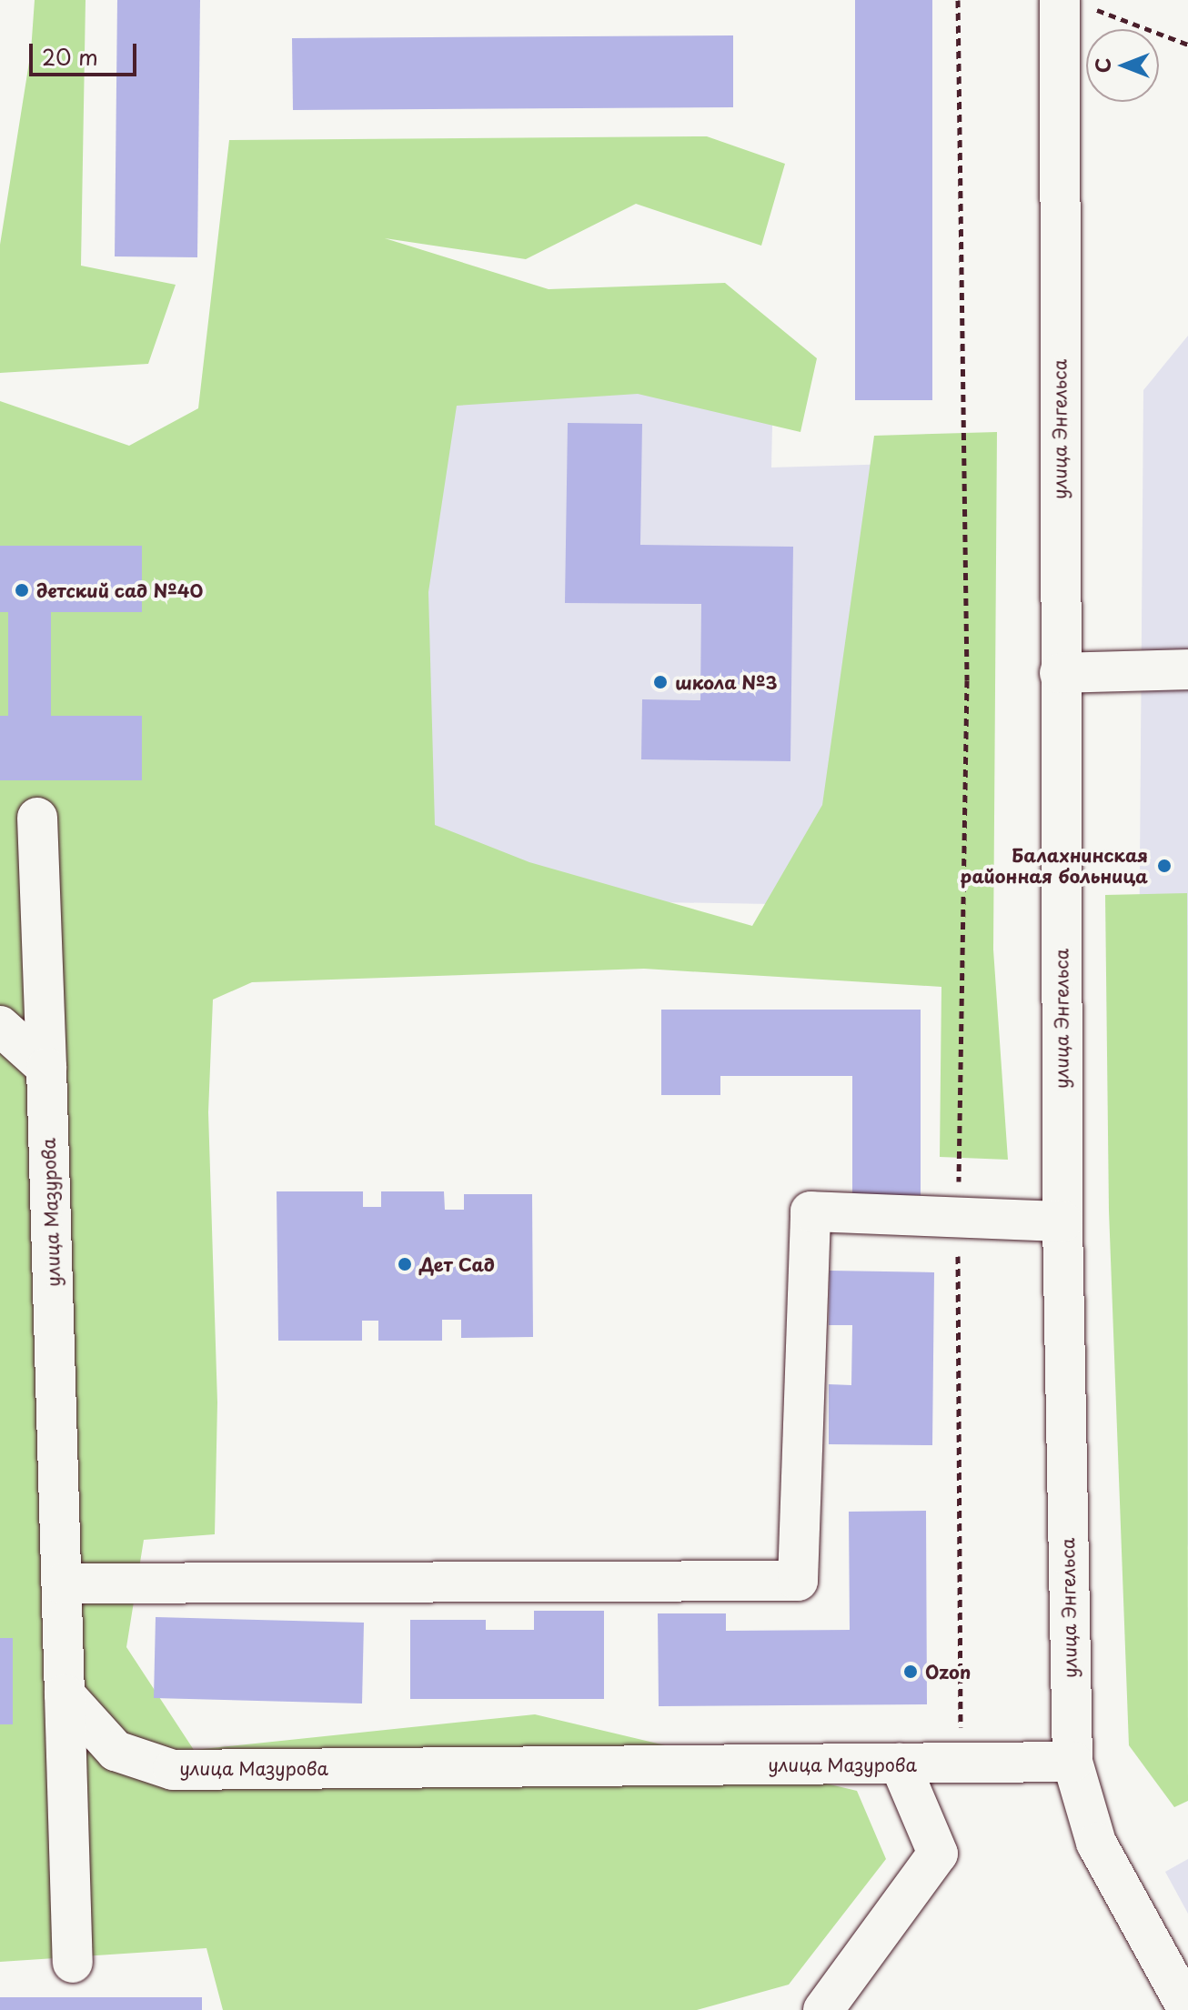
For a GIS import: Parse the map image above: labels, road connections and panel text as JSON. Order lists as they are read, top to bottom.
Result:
{
  "streets": {
    "street": ["улица Энгельса", "улица Мазурова"]
  },
  "crossings": [
    ["улица Энгельса", "улица Мазурова"]
  ],
  "places": [
    "детский сад №40",
    "школа №3",
    "Балахнинская районная больница",
    "Дет Сад",
    "Ozon"
  ],
  "scale_bar": "20 m",
  "north": "left"
}
